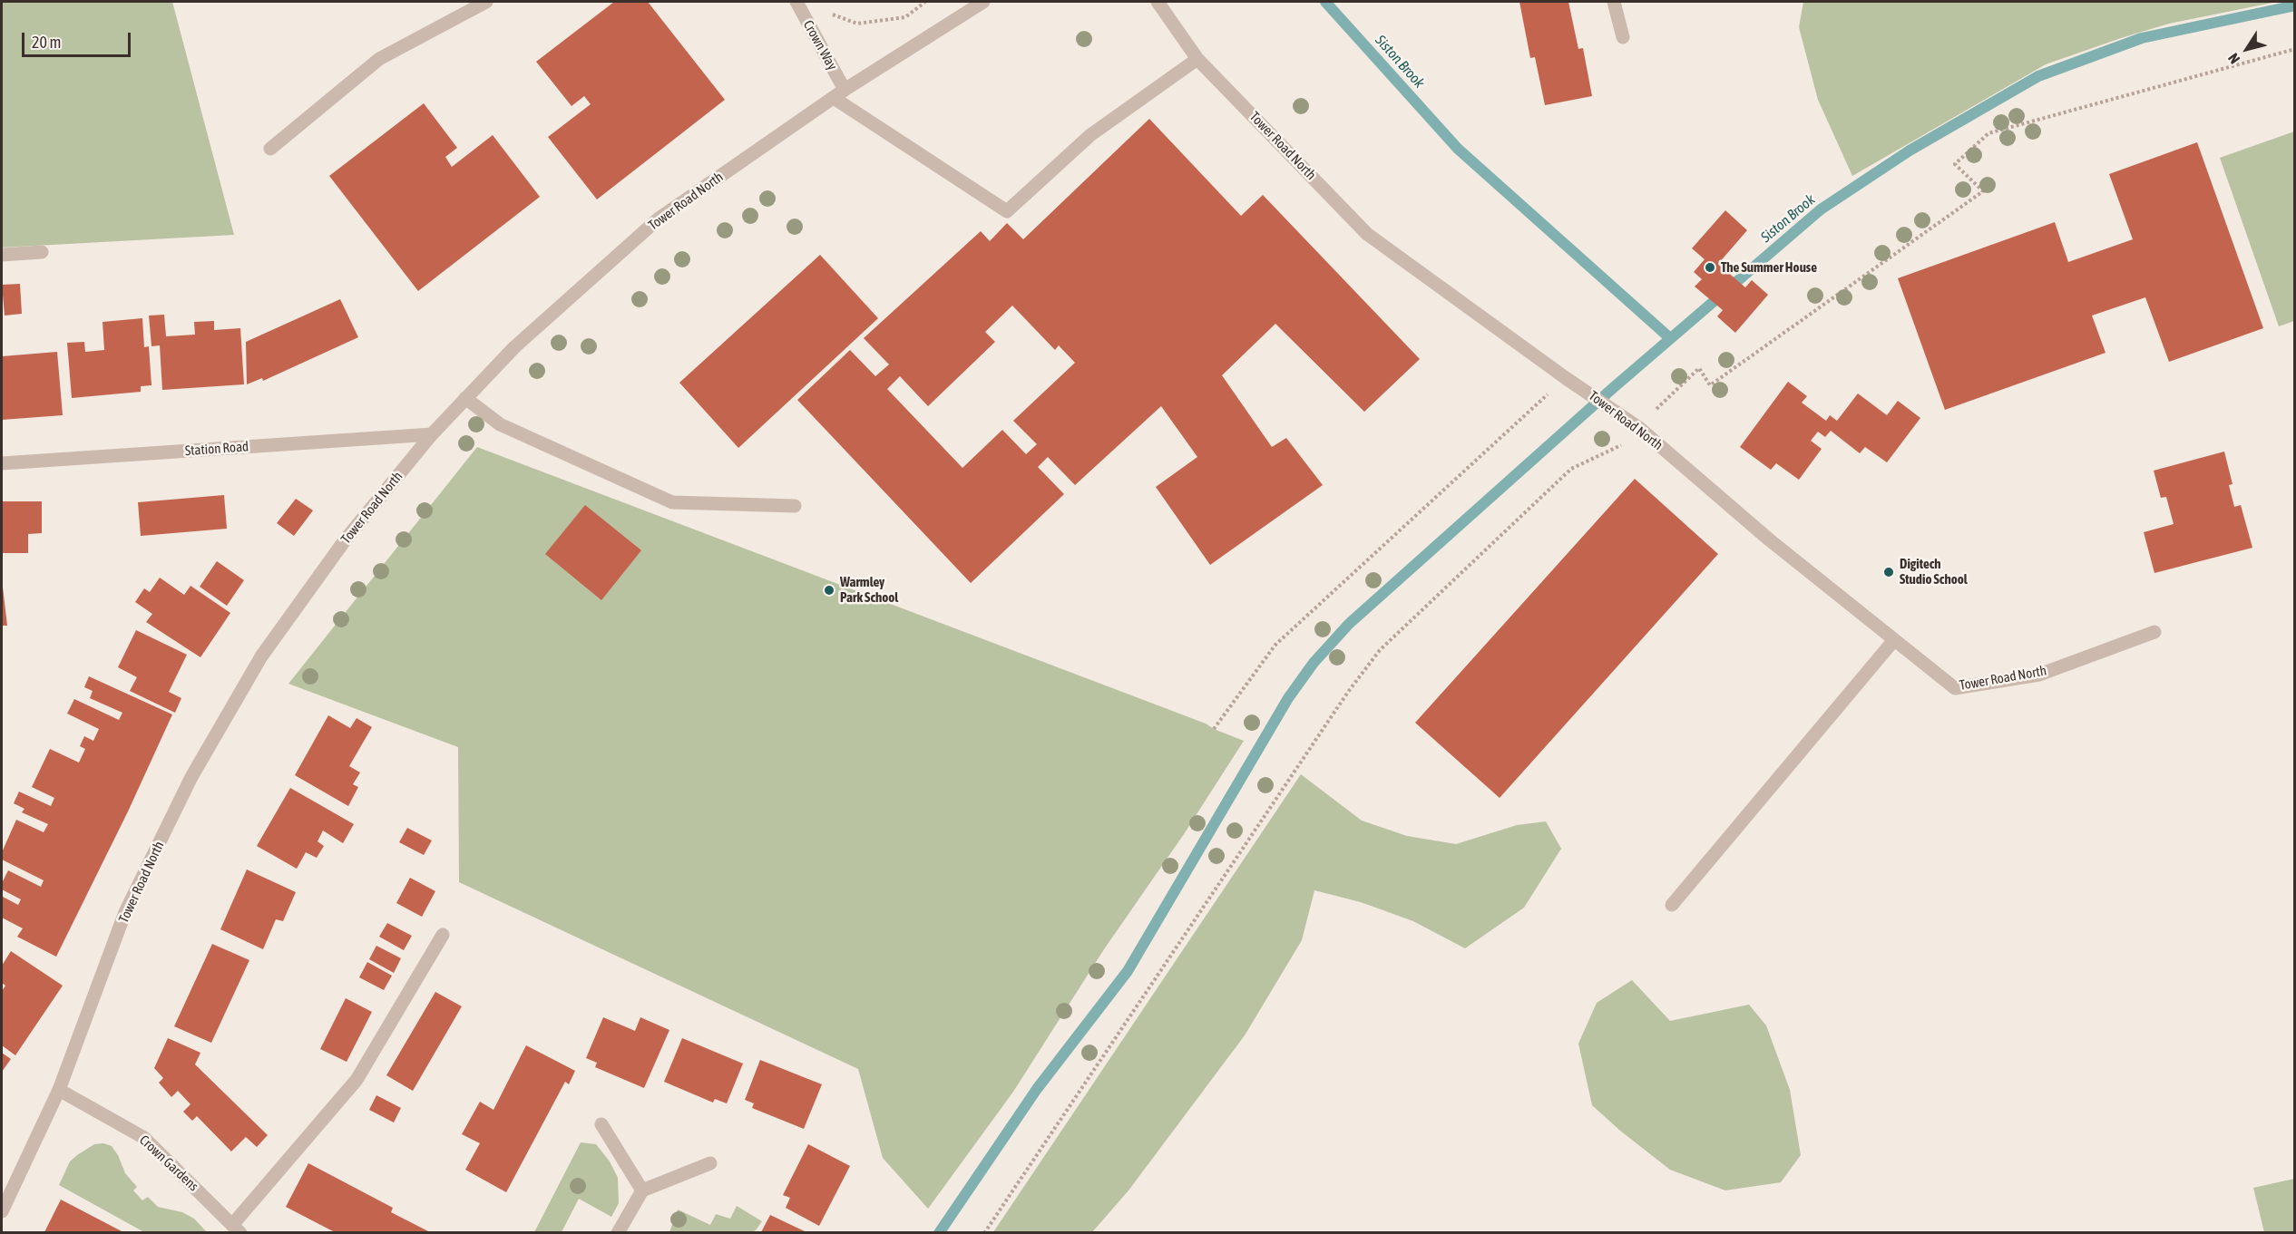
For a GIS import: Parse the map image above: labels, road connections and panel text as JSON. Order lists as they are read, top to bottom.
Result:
{
  "streets": {
    "street": [
      "Crown Way",
      "Tower Road North",
      "Station Road",
      "Crown Gardens"
    ]
  },
  "crossings": [
    ["Crown Way", "Tower Road North"],
    ["Tower Road North", "Station Road"],
    ["Tower Road North", "Crown Gardens"]
  ],
  "water": ["Siston Brook"],
  "places": ["The Summer House", "Digitech Studio School", "Warmley Park School"],
  "scale_bar": "20 m",
  "north": "bottom left"
}
